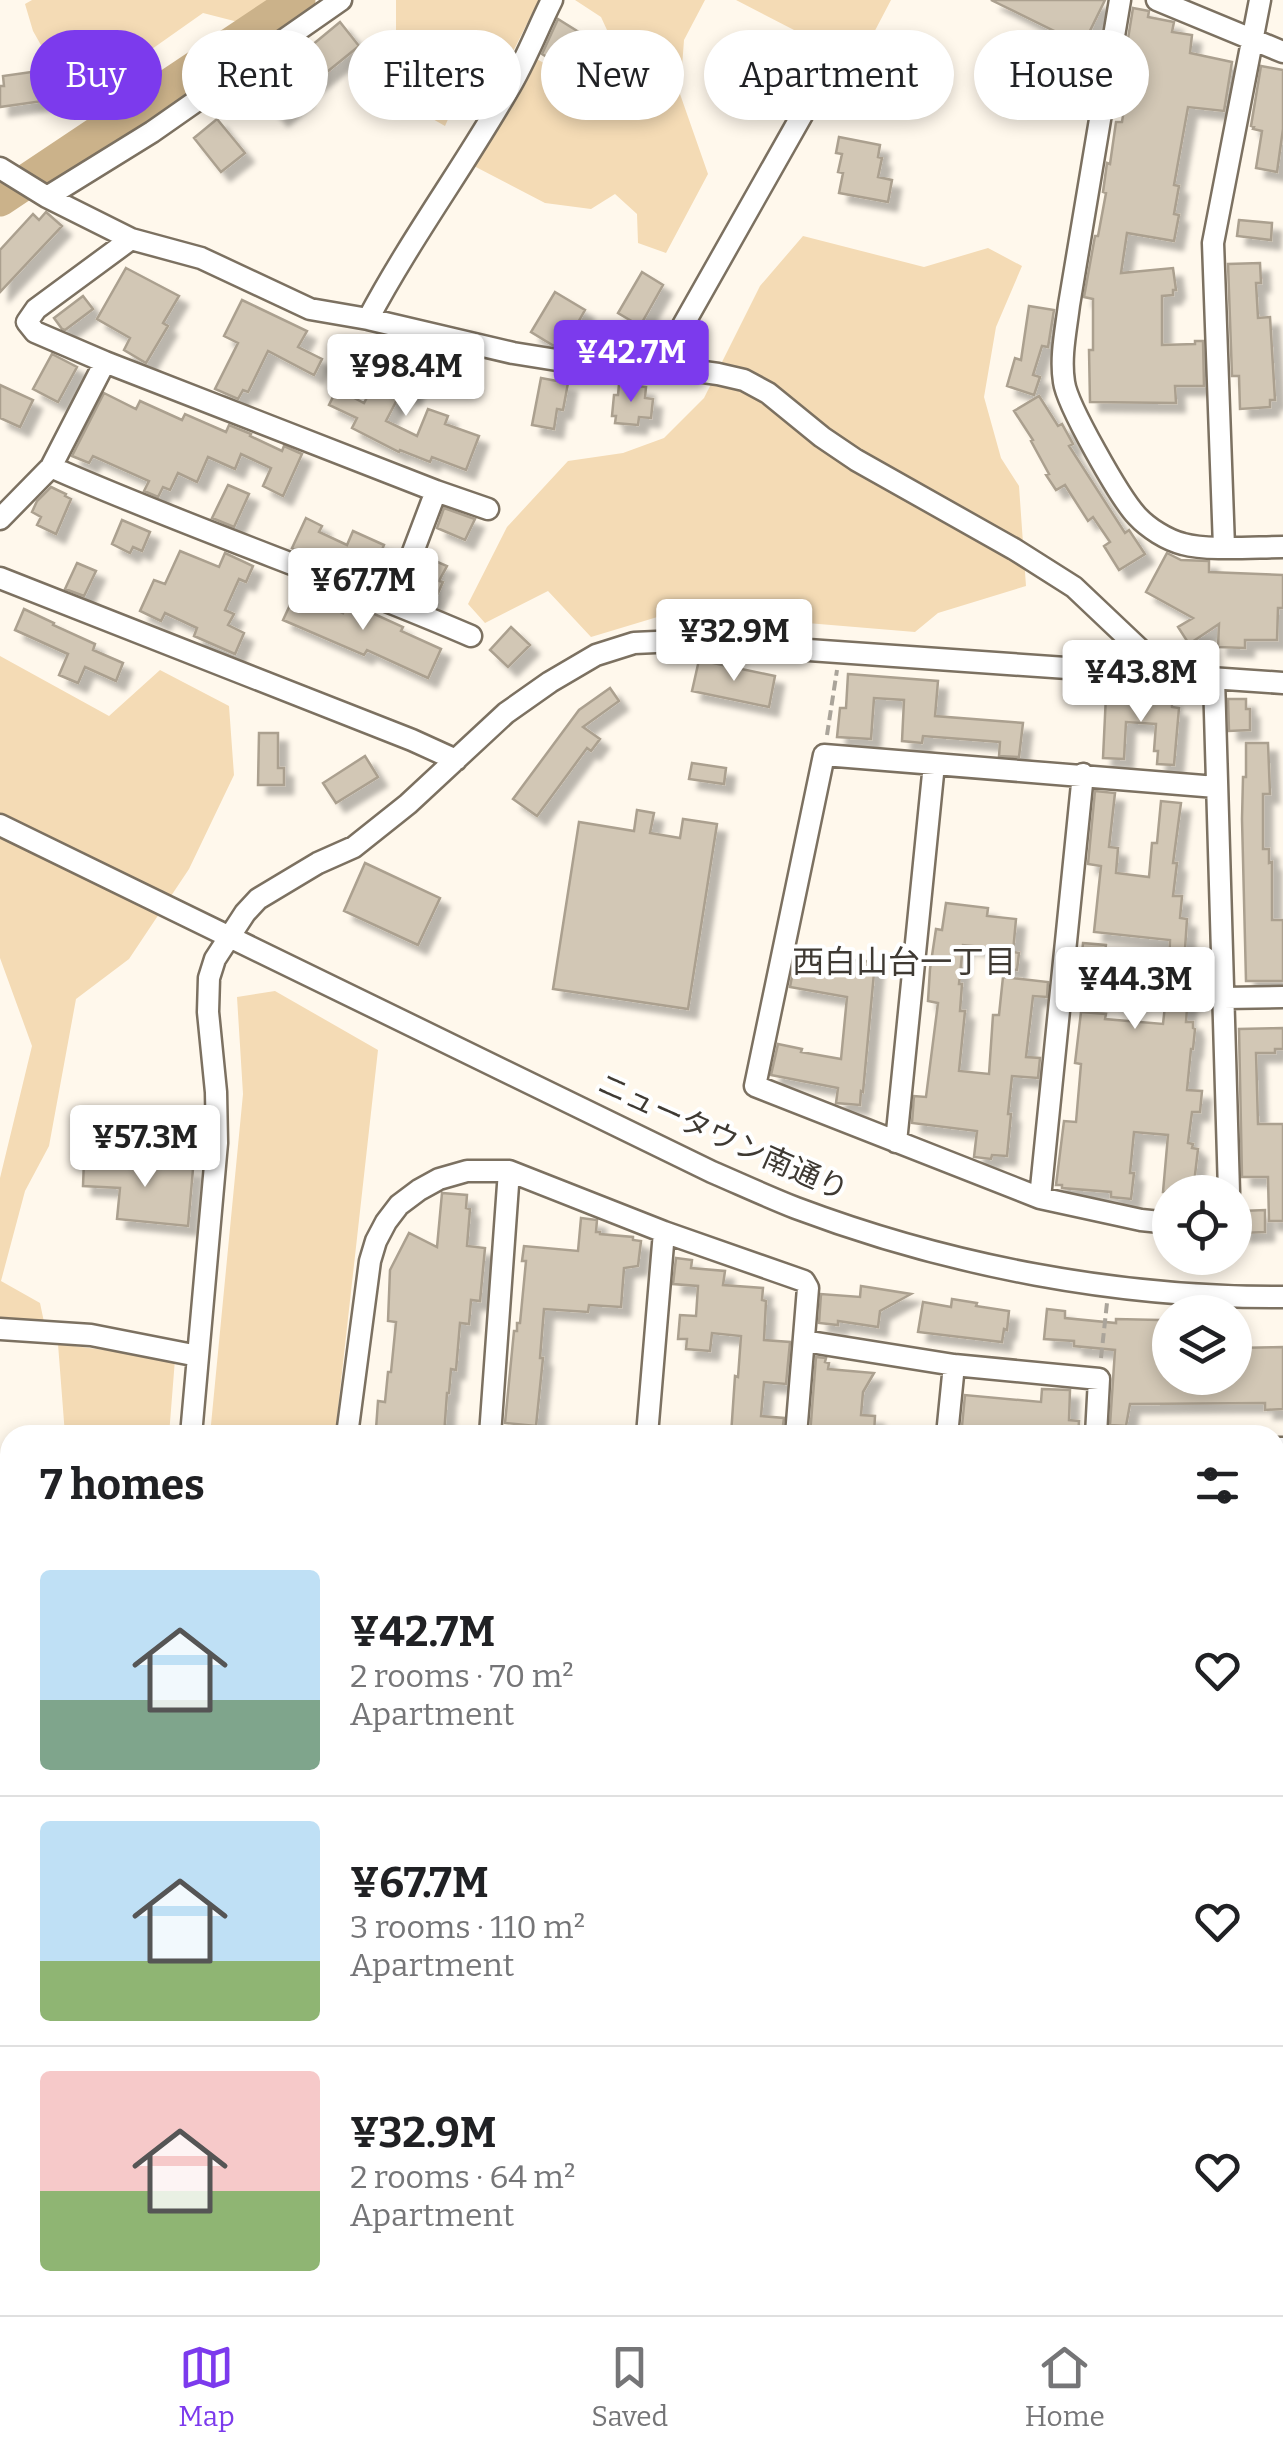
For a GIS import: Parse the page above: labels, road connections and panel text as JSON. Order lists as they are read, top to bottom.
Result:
{
  "streets": {
    "street": ["ニュータウン南通り"]
  },
  "districts": ["西白山台一丁目"],
  "page": {
    "chip": [
      "Buy",
      "Rent",
      "Filters",
      "New",
      "Apartment",
      "House"
    ],
    "price": [
      "¥42.7M",
      "¥98.4M",
      "¥67.7M",
      "¥32.9M",
      "¥43.8M",
      "¥44.3M",
      "¥57.3M"
    ],
    "heading": "7 homes",
    "list": [
      {
        "name": "¥42.7M",
        "note": "2 rooms · 70 m² · Apartment"
      },
      {
        "name": "¥67.7M",
        "note": "3 rooms · 110 m² · Apartment"
      },
      {
        "name": "¥32.9M",
        "note": "2 rooms · 64 m² · Apartment"
      }
    ],
    "tabs": ["Map", "Saved", "Home"]
  }
}
